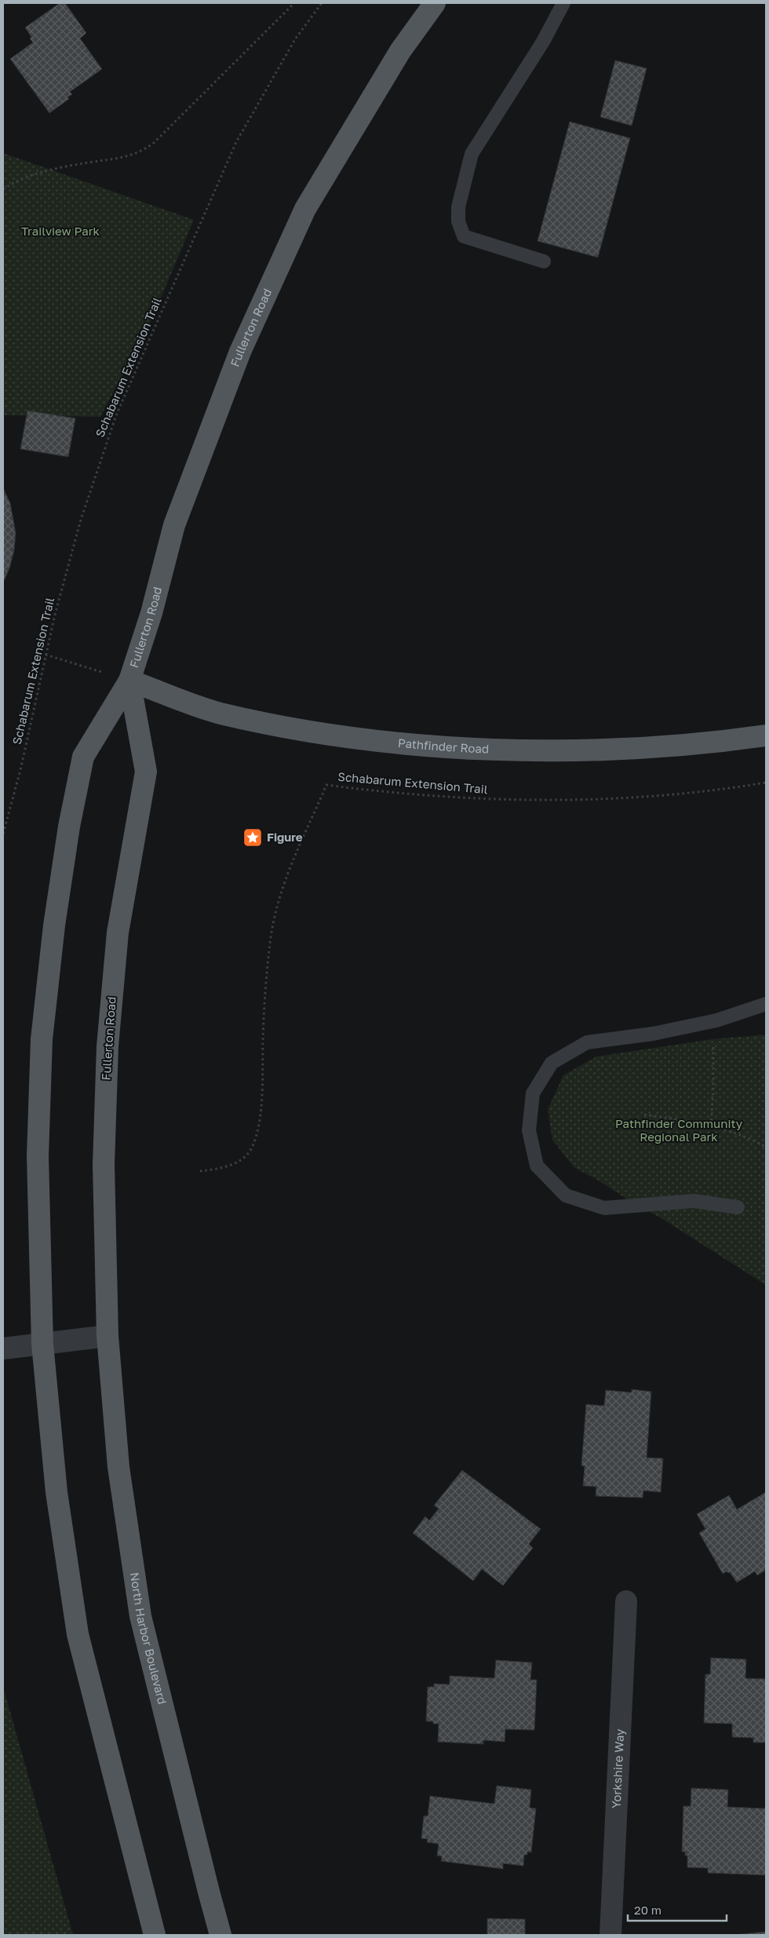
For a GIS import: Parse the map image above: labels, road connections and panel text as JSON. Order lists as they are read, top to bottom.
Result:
{
  "streets": {
    "main road": ["Fullerton Road", "Pathfinder Road", "North Harbor Boulevard"],
    "street": ["Yorkshire Way"],
    "path": ["Schabarum Extension Trail"]
  },
  "crossings": [
    ["Fullerton Road", "Pathfinder Road"],
    ["Fullerton Road", "North Harbor Boulevard"]
  ],
  "parks": ["Trailview Park", "Pathfinder Community Regional Park"],
  "places": {
    "place": ["Figure"]
  },
  "scale_bar": "20 m"
}
